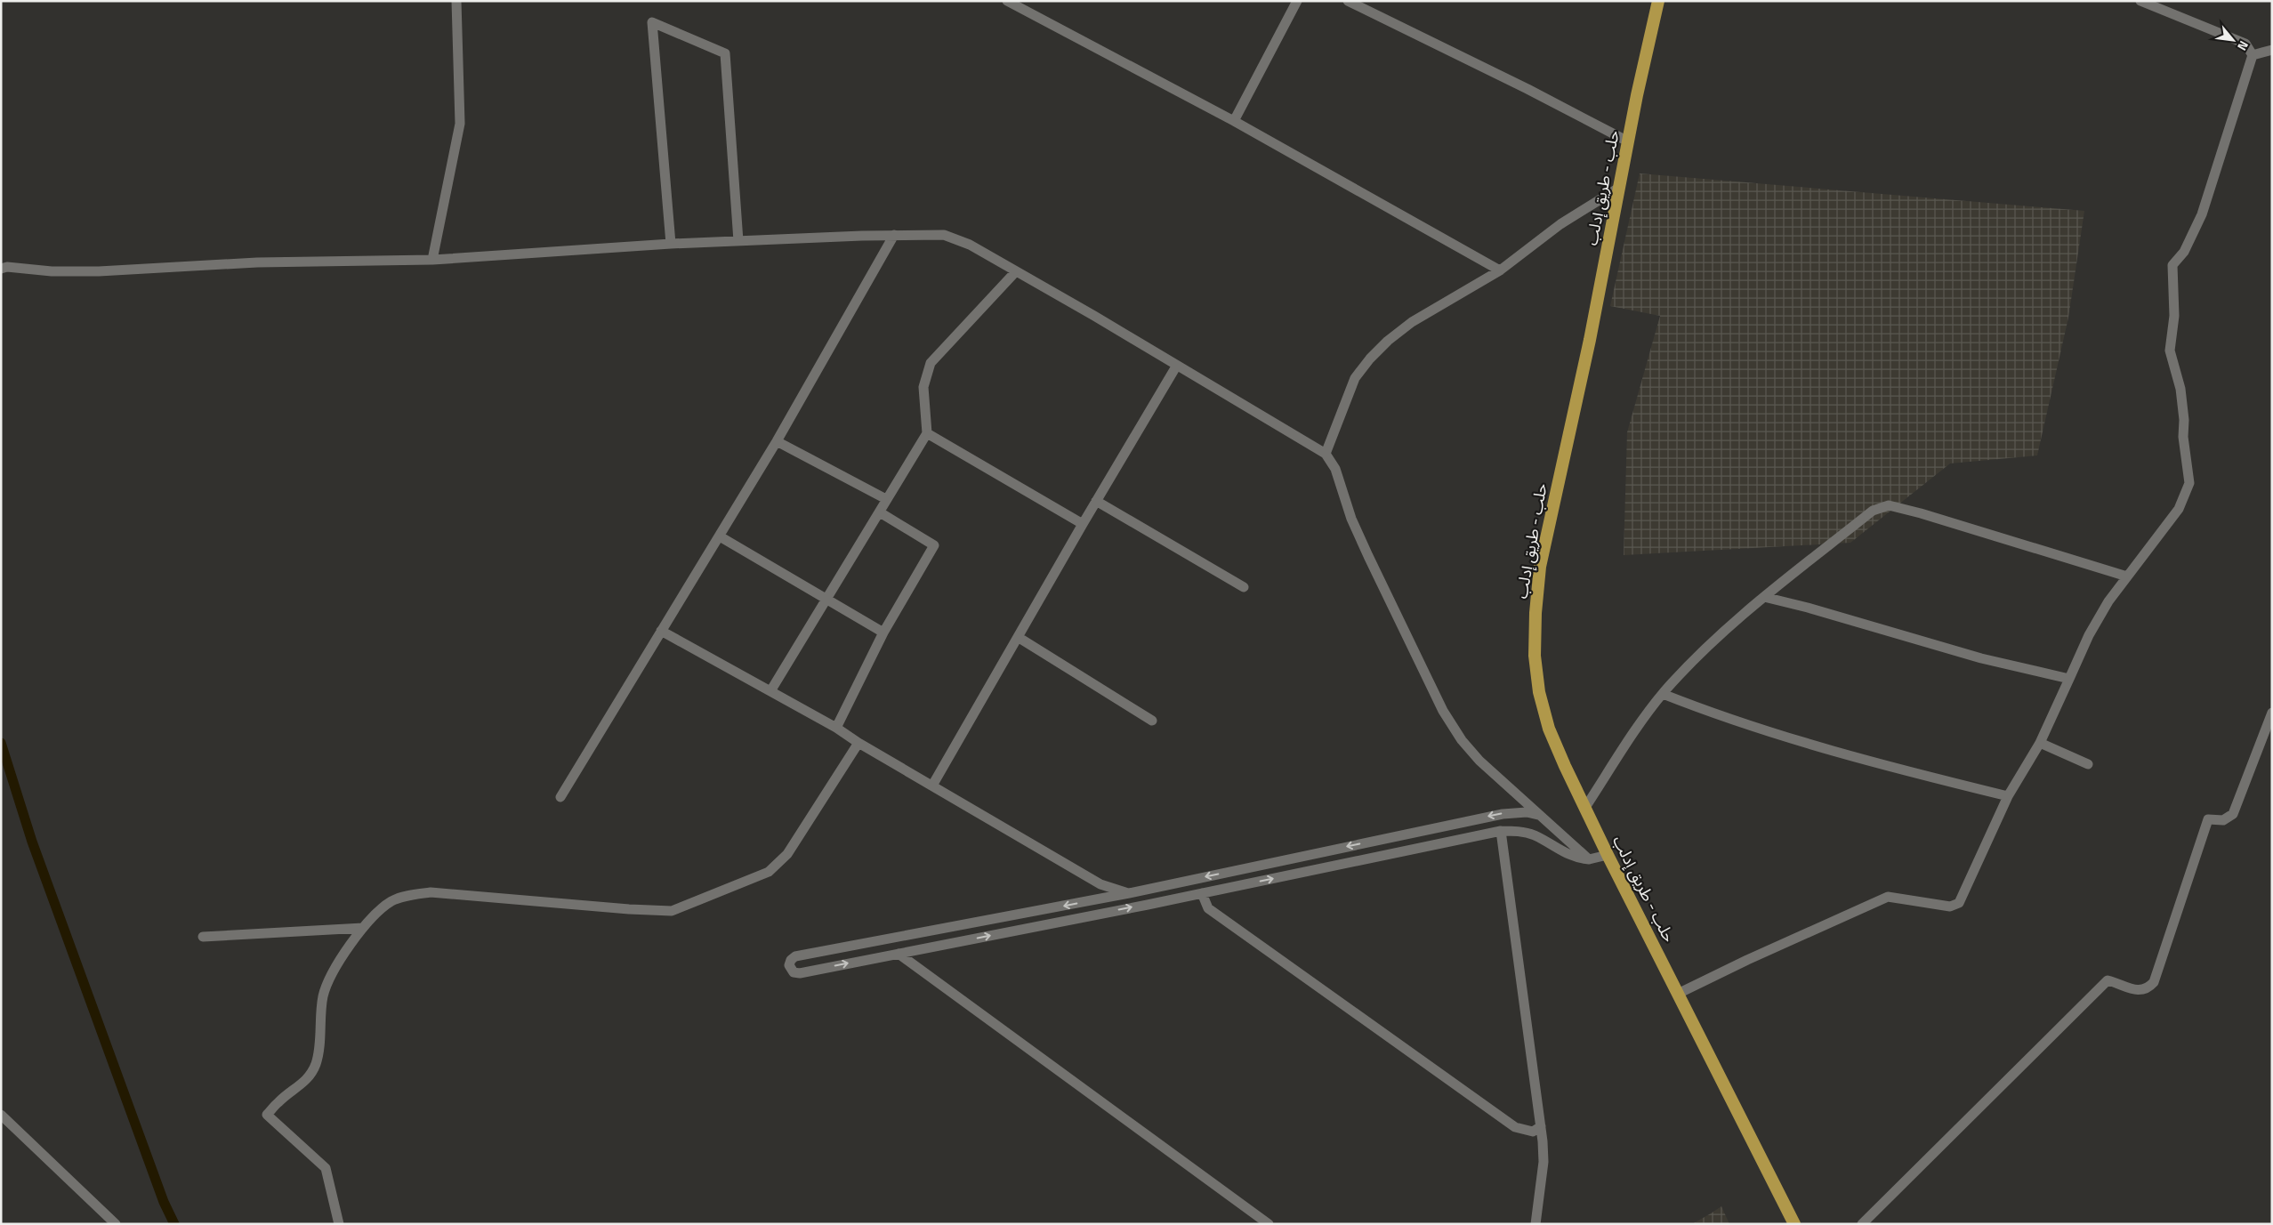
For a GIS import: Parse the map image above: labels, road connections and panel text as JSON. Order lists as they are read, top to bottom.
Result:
{
  "streets": {
    "highway": ["حلب - طريق إدلب"]
  },
  "north": "bottom right"
}
